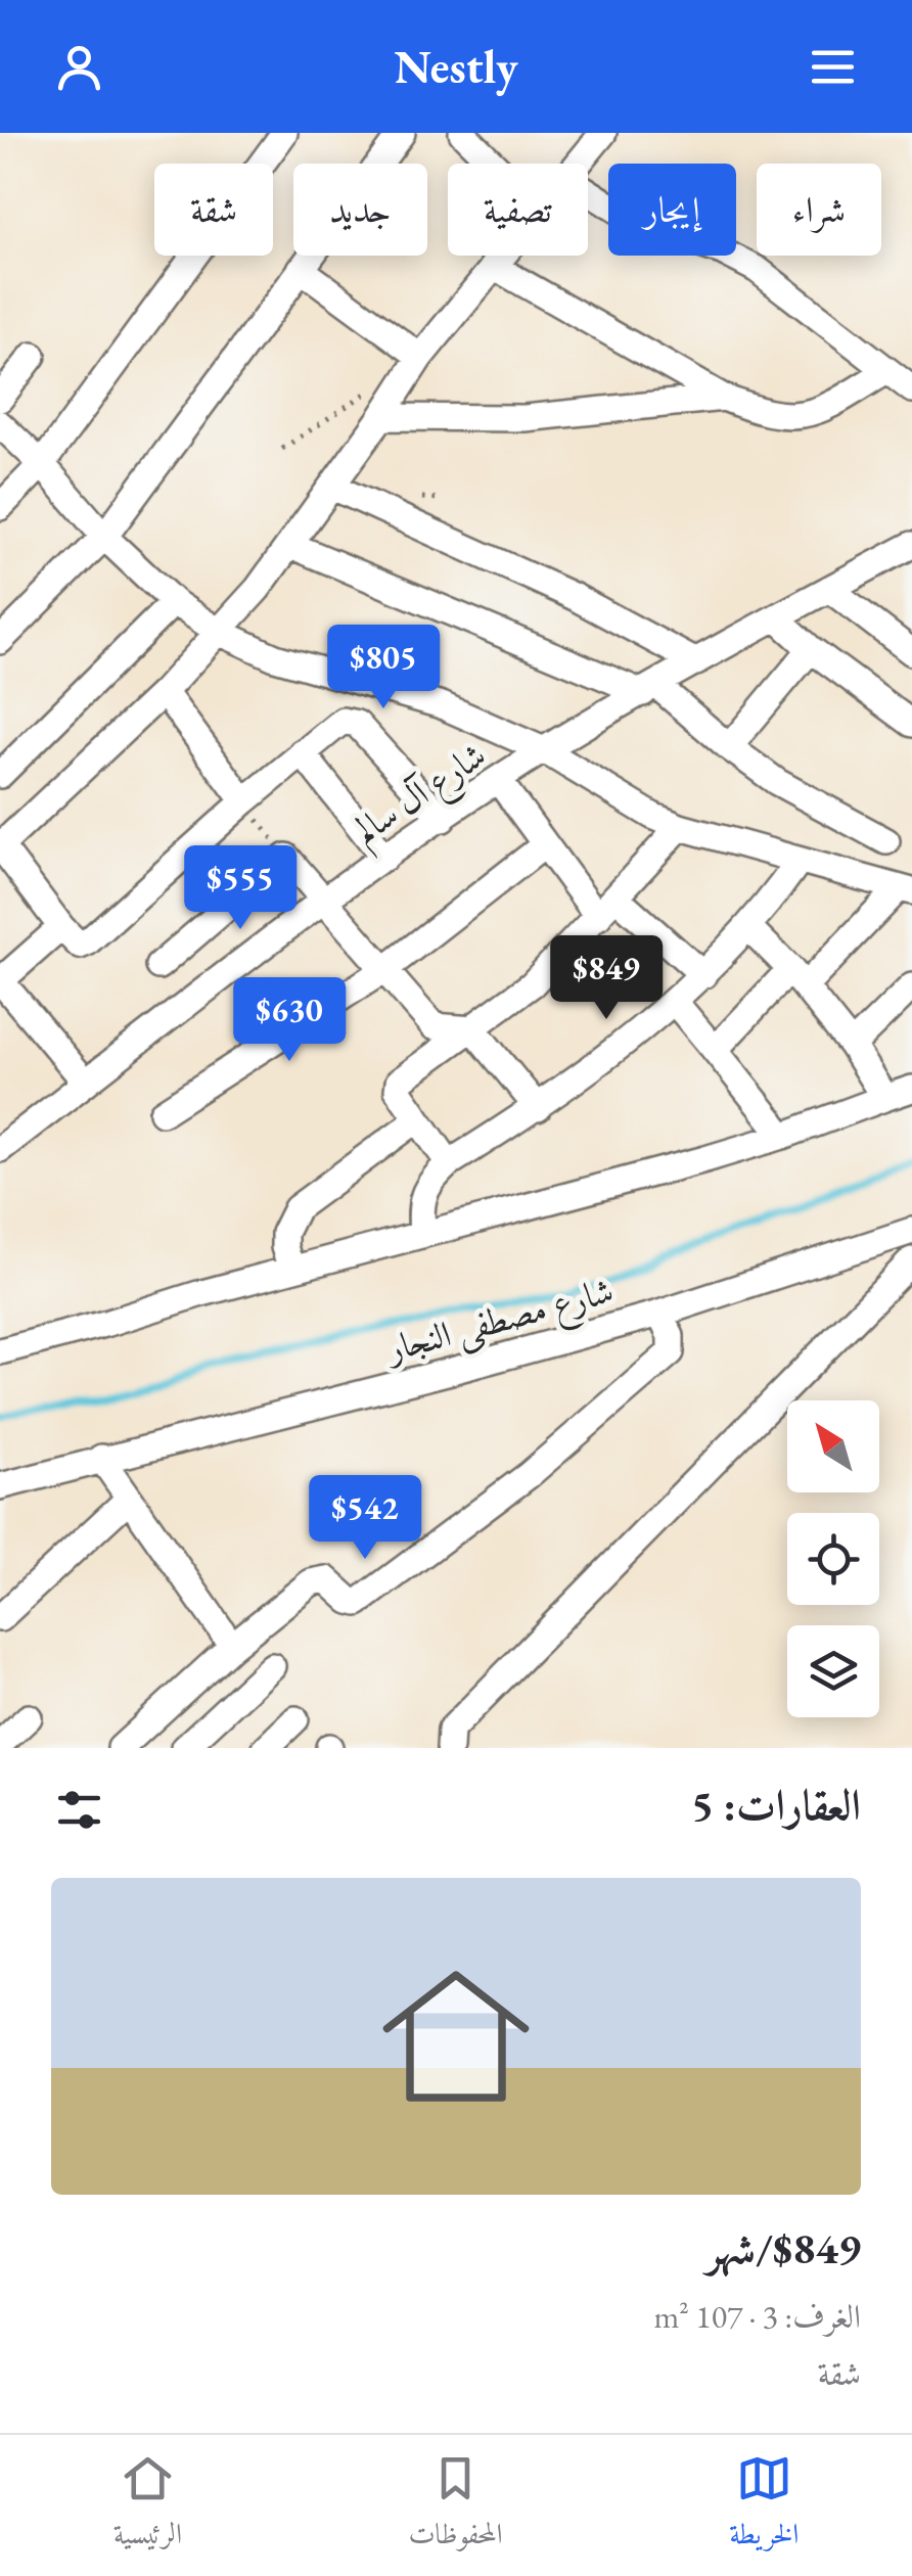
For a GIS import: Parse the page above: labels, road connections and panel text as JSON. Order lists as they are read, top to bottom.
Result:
{
  "streets": {
    "street": ["شارع آل سالم", "شارع مصطفى النجار"]
  },
  "north": "top left",
  "page": {
    "header": "Nestly",
    "chip": [
      "شراء",
      "إيجار",
      "تصفية",
      "جديد",
      "شقة"
    ],
    "price": [
      "$805",
      "$555",
      "$849",
      "$630",
      "$542"
    ],
    "heading": "العقارات: 5",
    "list": [
      {
        "name": "$849/شهر",
        "note": "الغرف: 3 · 107 m² · شقة"
      }
    ],
    "tabs": ["الخريطة", "المحفوظات", "الرئيسية"]
  }
}
